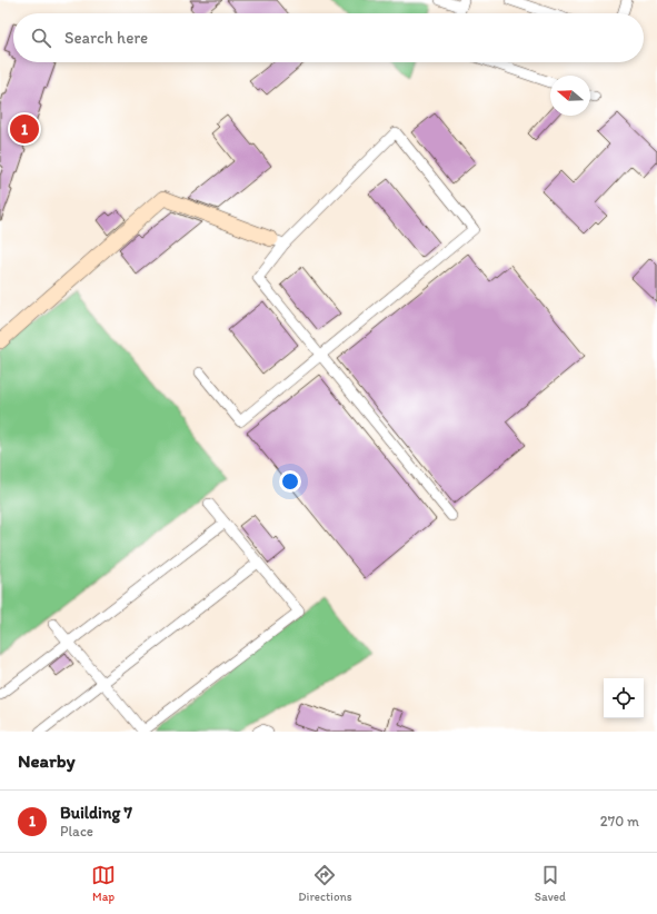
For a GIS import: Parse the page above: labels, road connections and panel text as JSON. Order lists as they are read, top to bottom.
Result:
{
  "north": "left",
  "page": {
    "search": "Search here",
    "pins": "1",
    "heading": "Nearby",
    "list": [
      {
        "mark": "1",
        "name": "Building 7",
        "note": "Place",
        "value": "270 m"
      }
    ],
    "nav": ["Map", "Directions", "Saved"]
  }
}
